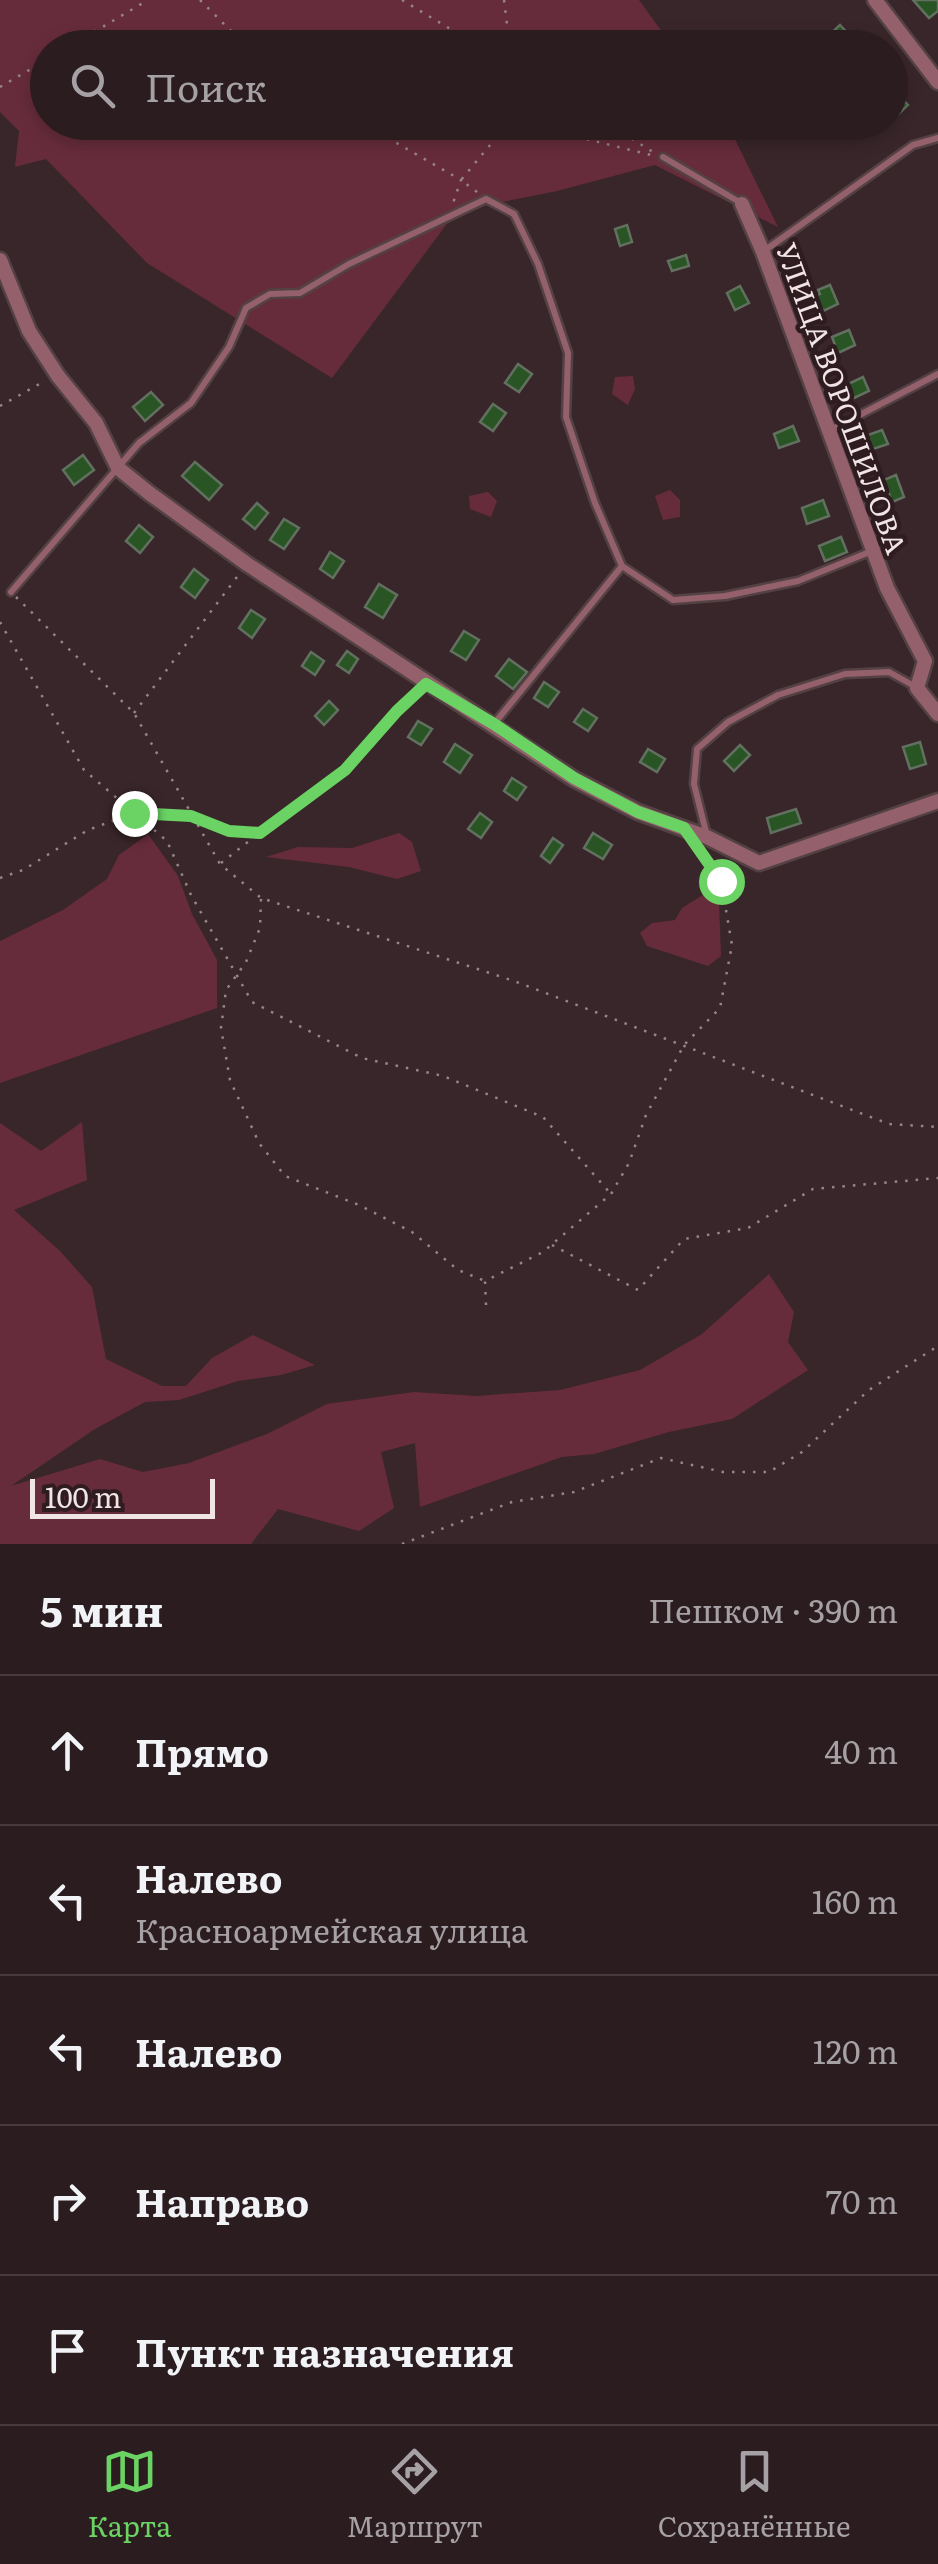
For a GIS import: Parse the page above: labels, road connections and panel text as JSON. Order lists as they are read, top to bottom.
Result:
{
  "streets": {
    "street": ["УЛИЦА ВОРОШИЛОВА"]
  },
  "scale_bar": "100 m",
  "page": {
    "search": "Поиск",
    "scale": "100 m",
    "heading": ["5 мин", "Пешком · 390 m"],
    "list": [
      ["Прямо", "40 m"],
      ["Налево", "Красноармейская улица", "160 m"],
      ["Налево", "120 m"],
      ["Направо", "70 m"],
      "Пункт назначения"
    ],
    "nav": ["Карта", "Маршрут", "Сохранённые"]
  }
}
